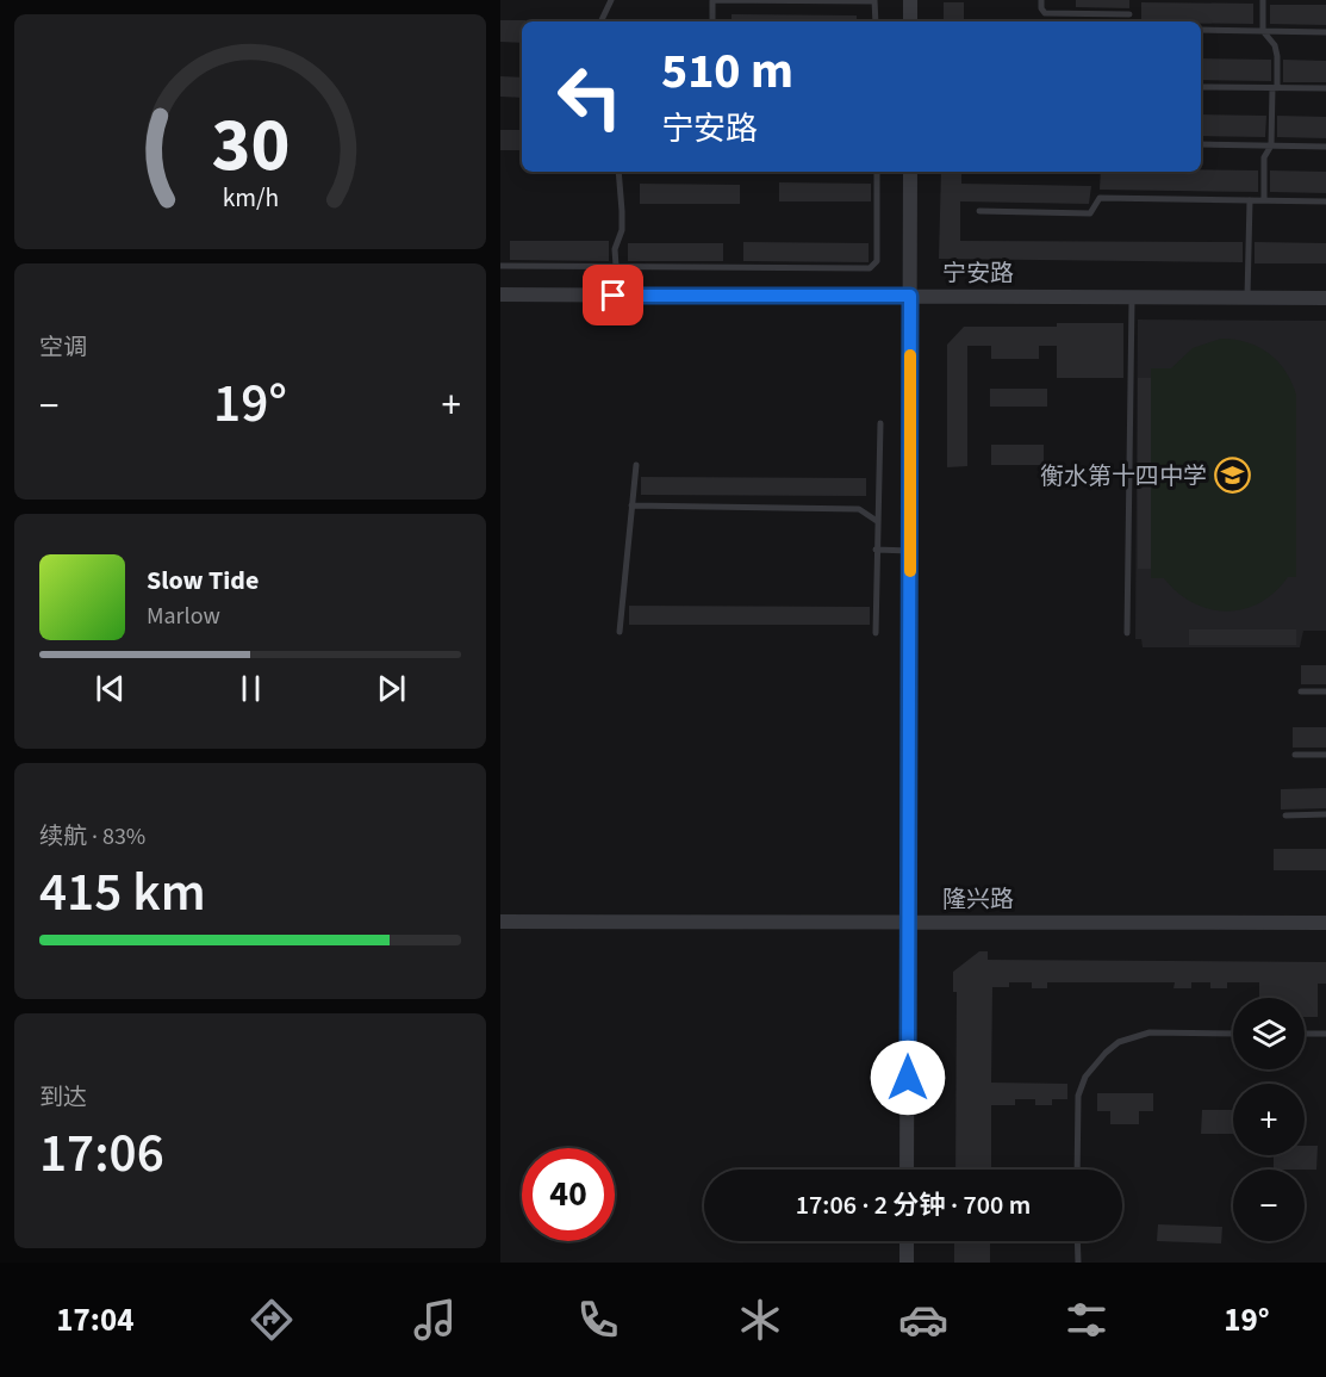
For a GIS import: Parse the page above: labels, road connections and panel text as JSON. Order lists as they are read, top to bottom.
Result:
{
  "streets": {
    "street": ["宁安路", "隆兴路"]
  },
  "places": {
    "school or university": ["衡水第十四中学"]
  },
  "page": {
    "turn": ["510 m", "宁安路"],
    "tile": [
      "空调",
      ["续航 · 83%", "415 km"],
      ["到达", "17:06"]
    ],
    "heat": ["−", "19°", "+"],
    "song": ["Slow Tide", "Marlow"],
    "map_buttons": ["+", "−"],
    "limit": "40",
    "trip": "17:06 · 2 分钟 · 700 m",
    "tabs": ["17:04", "19°"],
    "gauge": ["30", "km/h"]
  }
}
